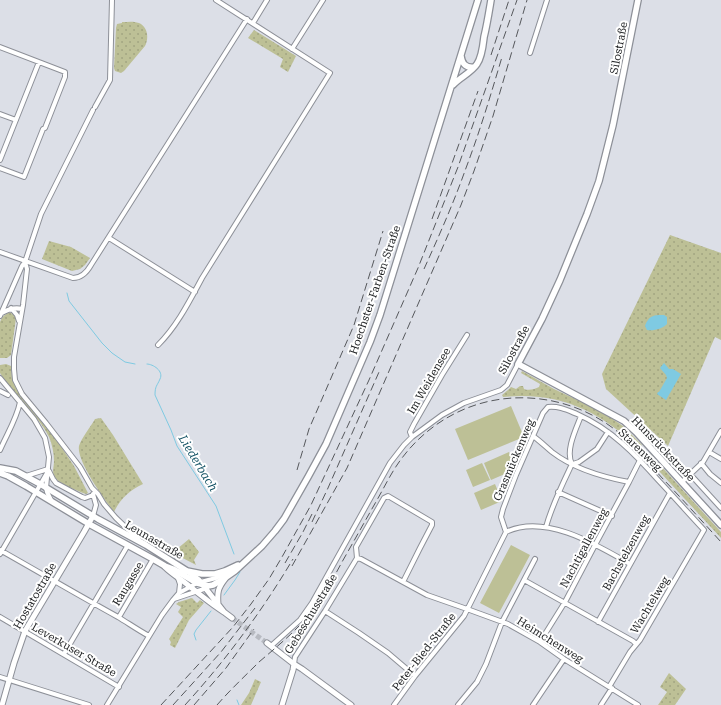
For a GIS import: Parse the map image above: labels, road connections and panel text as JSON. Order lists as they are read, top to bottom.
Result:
{
  "streets": {
    "main road": [
      "Silostraße",
      "Hoechster-Farben-Straße",
      "Hunsrückstraße",
      "Leunastraße"
    ],
    "street": [
      "Im Weidensee",
      "Starenweg",
      "Grasmückenweg",
      "Nachtigallenweg",
      "Bachstelzenweg",
      "Raugasse",
      "Hostatostraße",
      "Wachtelweg",
      "Gebeschusstraße",
      "Heimchenweg",
      "Leverkuser Straße",
      "Peter-Bied-Straße"
    ]
  },
  "crossings": [
    ["Silostraße", "Im Weidensee"],
    ["Silostraße", "Hunsrückstraße"],
    ["Hoechster-Farben-Straße", "Leunastraße"],
    ["Starenweg", "Grasmückenweg"],
    ["Starenweg", "Nachtigallenweg"],
    ["Starenweg", "Bachstelzenweg"],
    ["Starenweg", "Wachtelweg"],
    ["Leunastraße", "Raugasse"],
    ["Leunastraße", "Hostatostraße"],
    ["Nachtigallenweg", "Heimchenweg"],
    ["Hostatostraße", "Leverkuser Straße"],
    ["Wachtelweg", "Heimchenweg"],
    ["Gebeschusstraße", "Heimchenweg"],
    ["Heimchenweg", "Peter-Bied-Straße"]
  ],
  "water": ["Liederbach"]
}
